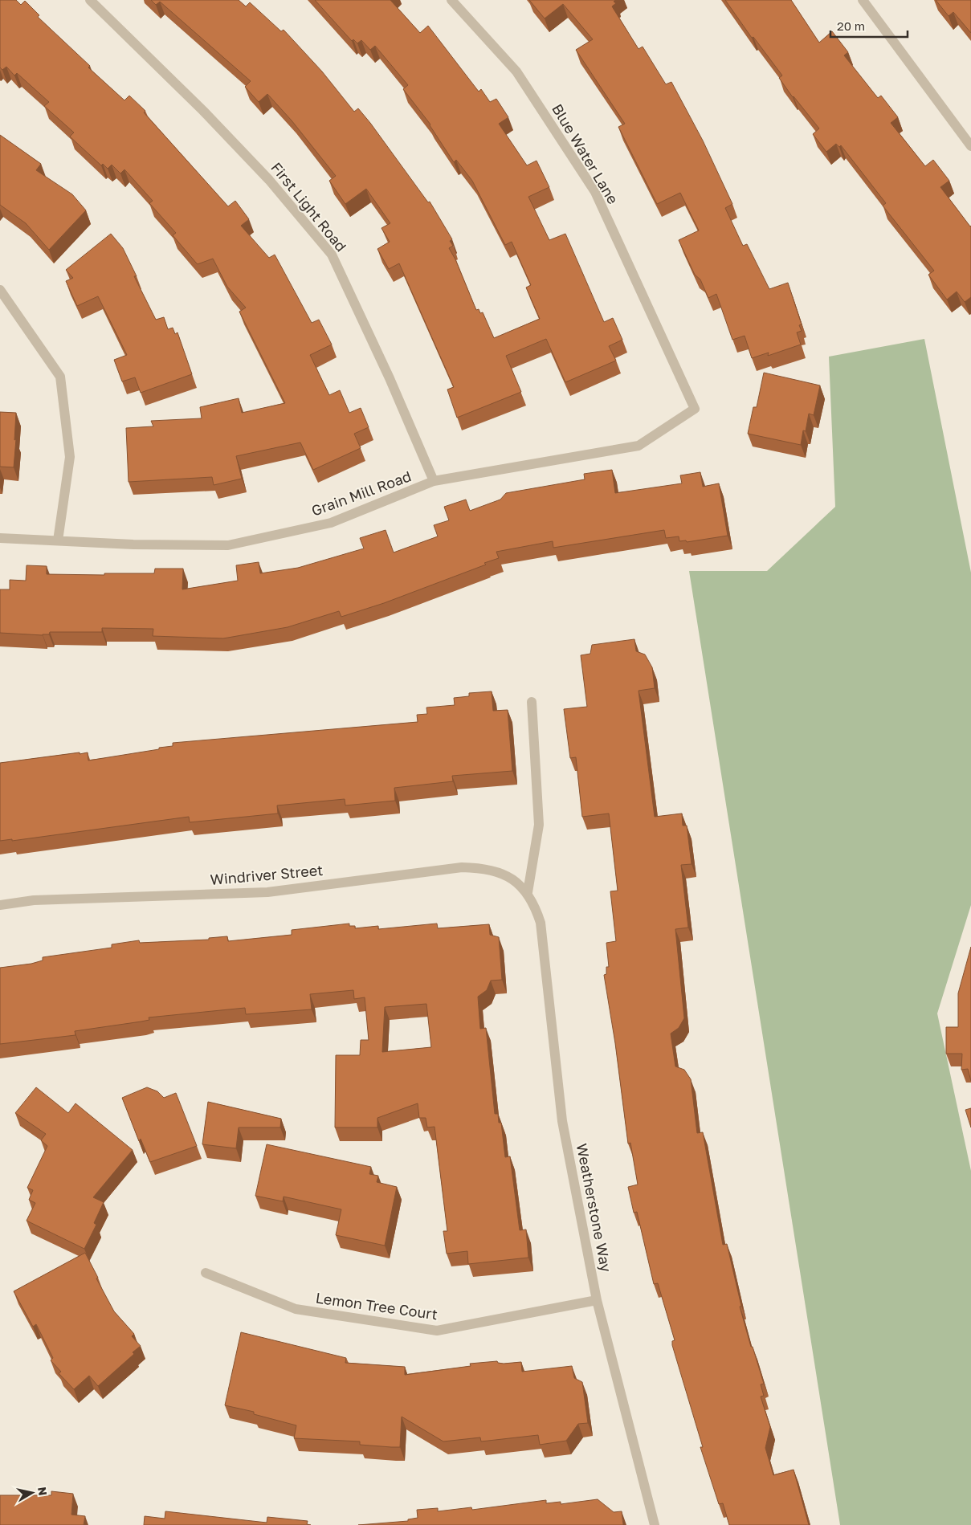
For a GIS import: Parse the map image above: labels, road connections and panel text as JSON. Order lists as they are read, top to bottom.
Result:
{
  "streets": {
    "street": [
      "Blue Water Lane",
      "First Light Road",
      "Grain Mill Road",
      "Windriver Street",
      "Weatherstone Way",
      "Lemon Tree Court"
    ]
  },
  "crossings": [
    ["Blue Water Lane", "Grain Mill Road"],
    ["First Light Road", "Grain Mill Road"],
    ["Windriver Street", "Weatherstone Way"],
    ["Weatherstone Way", "Lemon Tree Court"]
  ],
  "scale_bar": "20 m",
  "north": "right"
}
